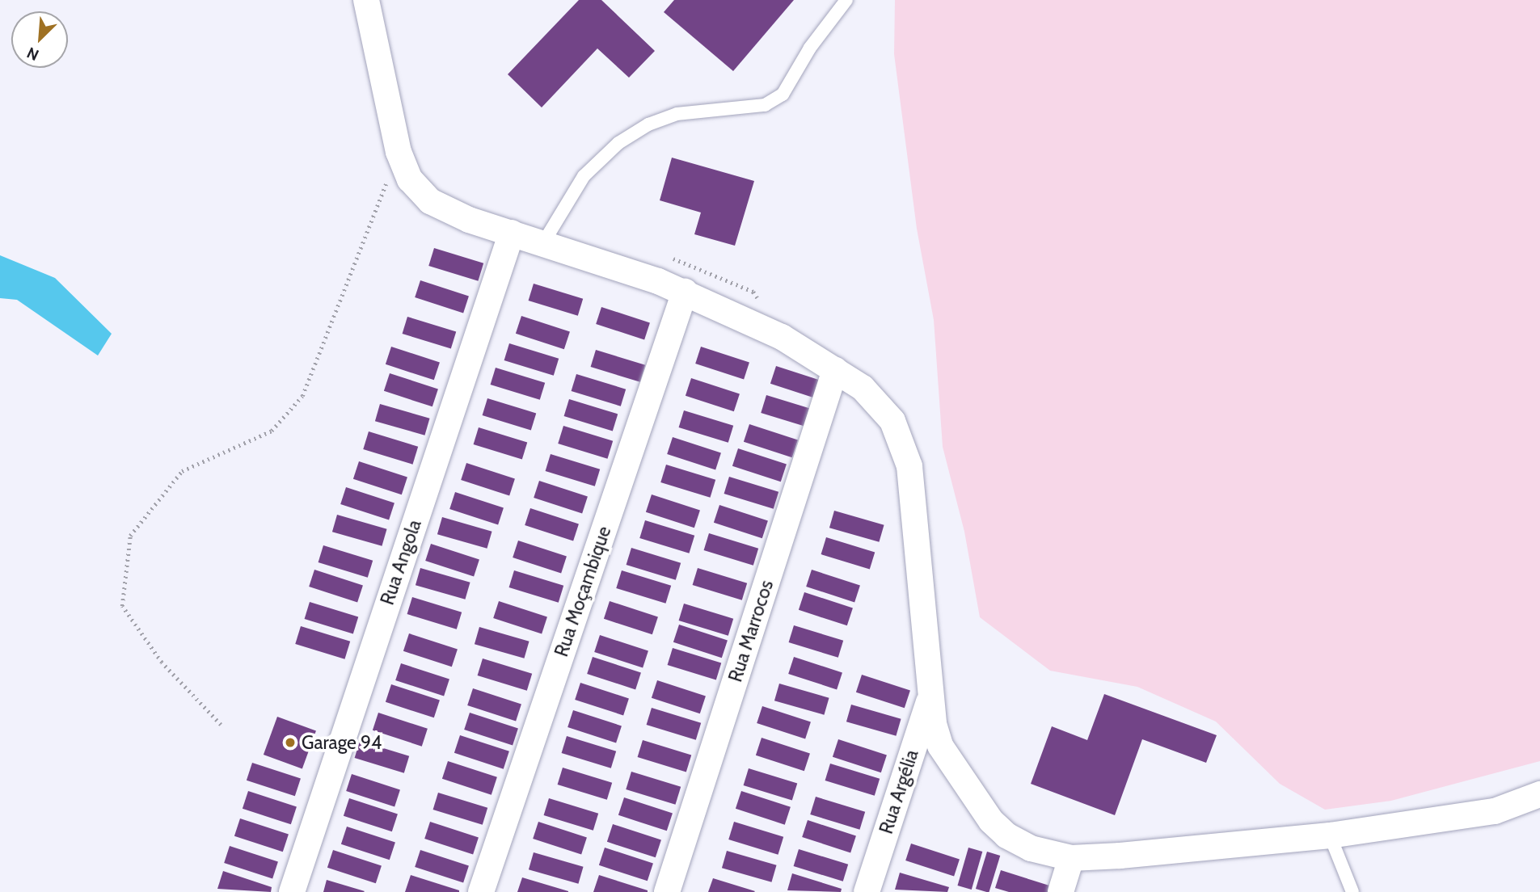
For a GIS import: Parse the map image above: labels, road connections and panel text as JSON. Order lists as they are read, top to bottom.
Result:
{
  "streets": {
    "street": [
      "Rua Angola",
      "Rua Moçambique",
      "Rua Marrocos",
      "Rua Argélia"
    ]
  },
  "places": ["Garage 94"],
  "north": "bottom left"
}
